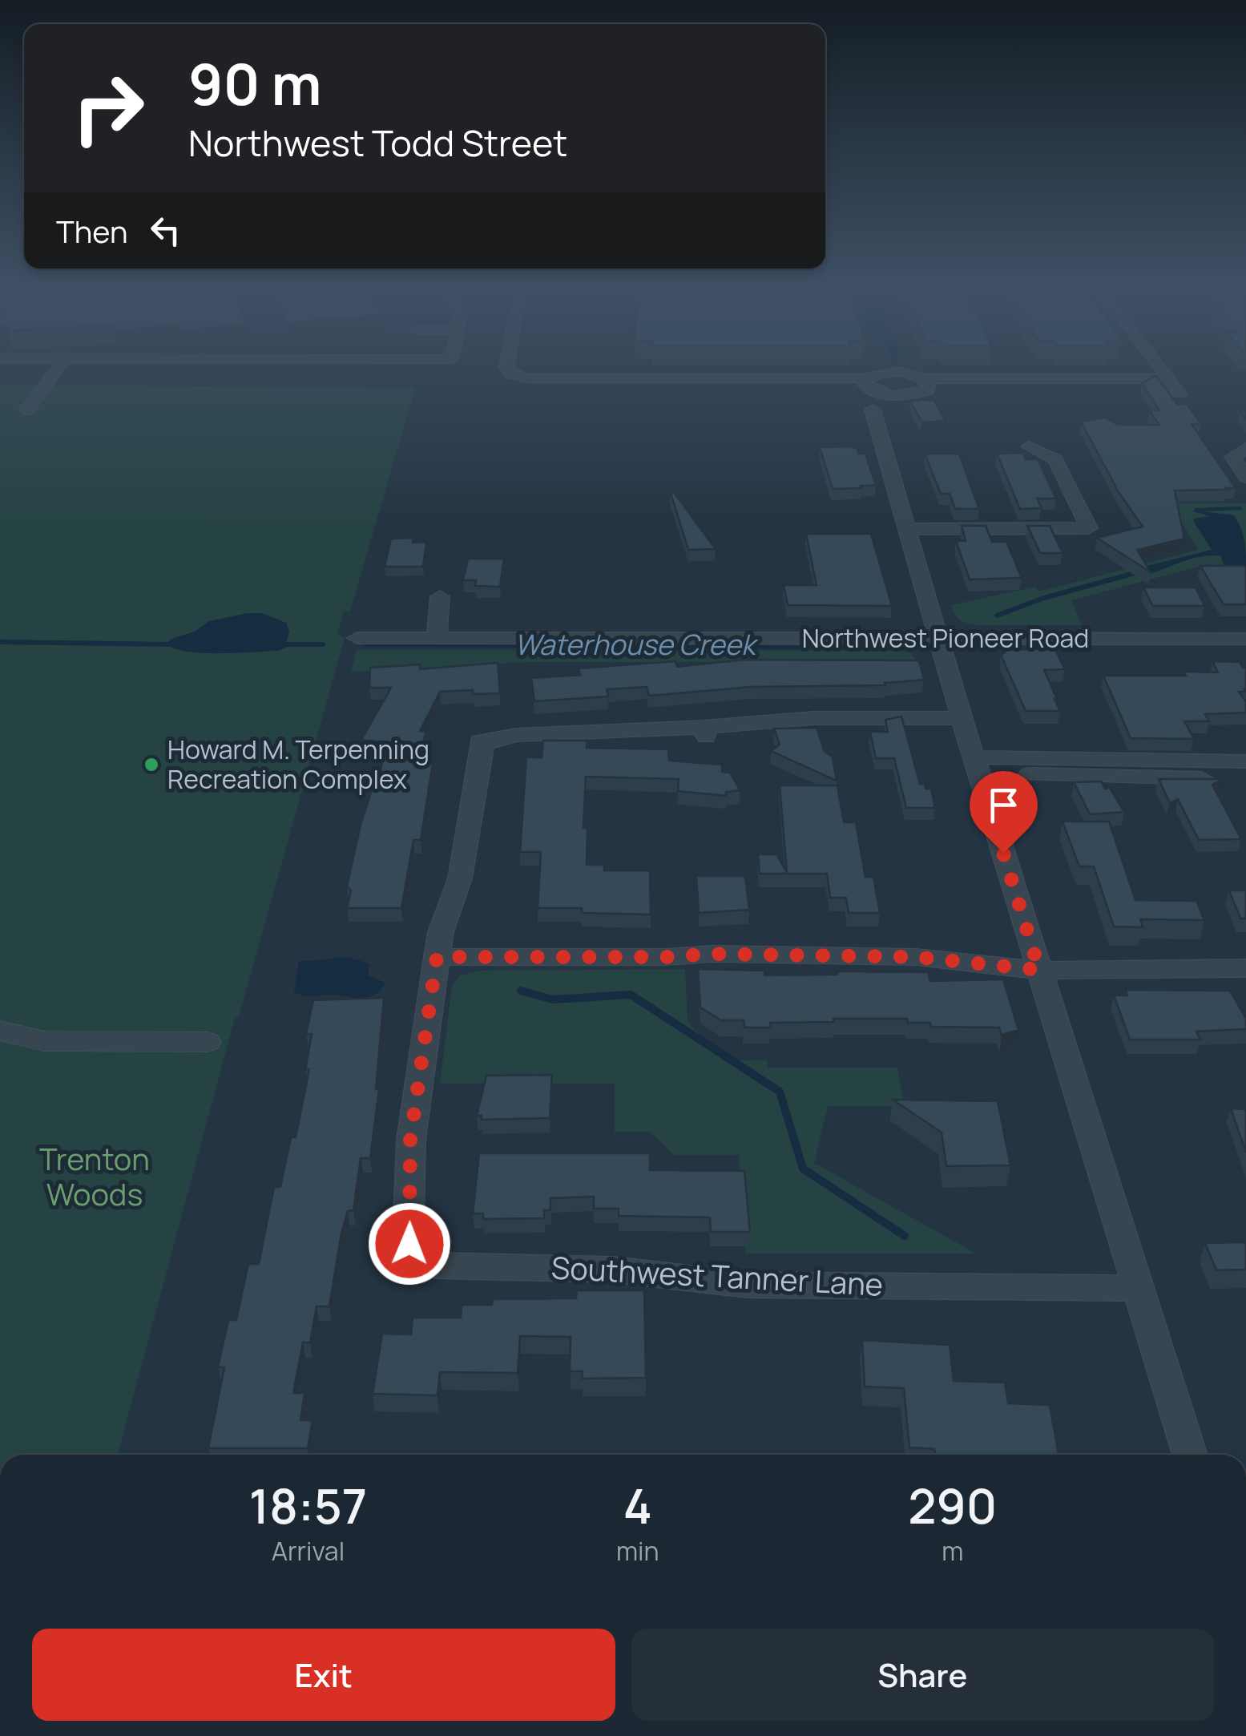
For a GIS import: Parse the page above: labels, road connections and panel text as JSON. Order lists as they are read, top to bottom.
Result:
{
  "streets": {
    "street": ["Northwest Pioneer Road", "Southwest Tanner Lane"]
  },
  "water": ["Waterhouse Creek"],
  "parks": ["Trenton Woods"],
  "places": ["Howard M. Terpenning Recreation Complex"],
  "page": {
    "turn": ["90 m", "Northwest Todd Street"],
    "then": "Then",
    "eta": [
      "18:57",
      "Arrival",
      "4",
      "min",
      "290",
      "m"
    ],
    "buttons": ["Exit", "Share"]
  }
}
